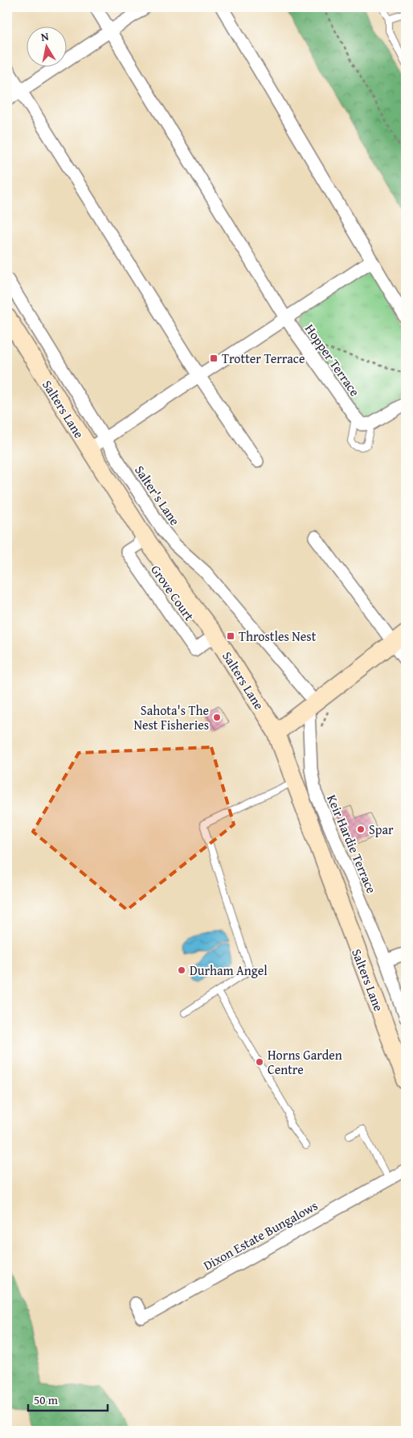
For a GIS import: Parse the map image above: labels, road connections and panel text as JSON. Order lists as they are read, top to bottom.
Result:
{
  "streets": {
    "main road": ["Salters Lane"],
    "street": [
      "Hopper Terrace",
      "Salter's Lane",
      "Grove Court",
      "Keir Hardie Terrace",
      "Dixon Estate Bungalows"
    ]
  },
  "crossings": [
    ["Salters Lane", "Grove Court"],
    ["Salter's Lane", "Keir Hardie Terrace"]
  ],
  "places": {
    "transit": ["Trotter Terrace", "Throstles Nest"],
    "other": [
      "Sahota's The Nest Fisheries",
      "Spar",
      "Durham Angel",
      "Horns Garden Centre"
    ]
  },
  "scale_bar": "50 m",
  "north": "top"
}
